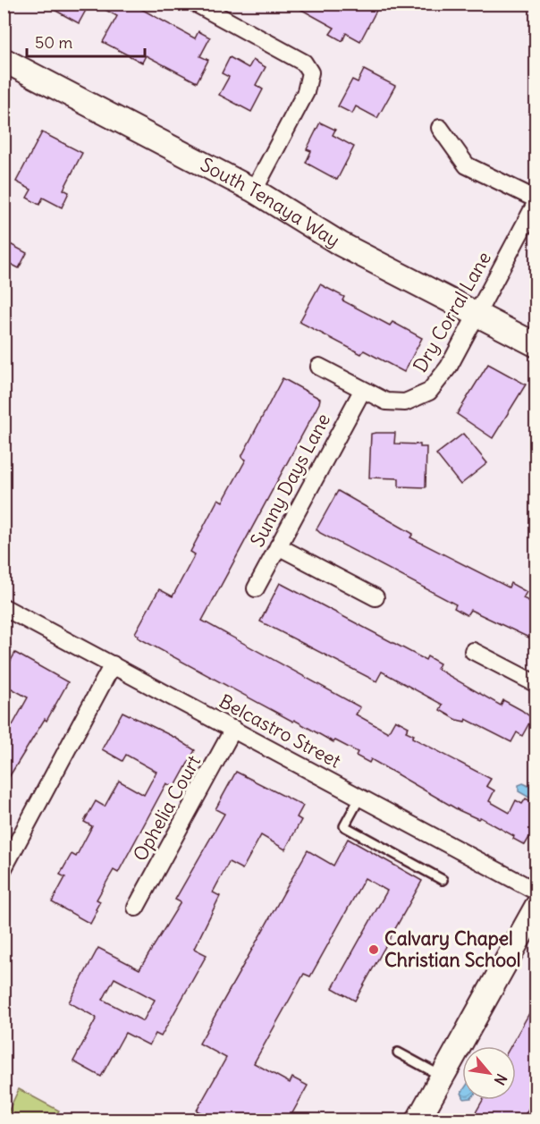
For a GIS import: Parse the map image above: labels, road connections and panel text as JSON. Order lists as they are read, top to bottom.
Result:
{
  "streets": {
    "street": [
      "South Tenaya Way",
      "Dry Corral Lane",
      "Sunny Days Lane",
      "Belcastro Street",
      "Ophelia Court"
    ]
  },
  "crossings": [
    ["South Tenaya Way", "Dry Corral Lane"],
    ["Dry Corral Lane", "Sunny Days Lane"],
    ["Belcastro Street", "Ophelia Court"]
  ],
  "places": ["Calvary Chapel Christian School"],
  "scale_bar": "50 m",
  "north": "bottom right"
}
